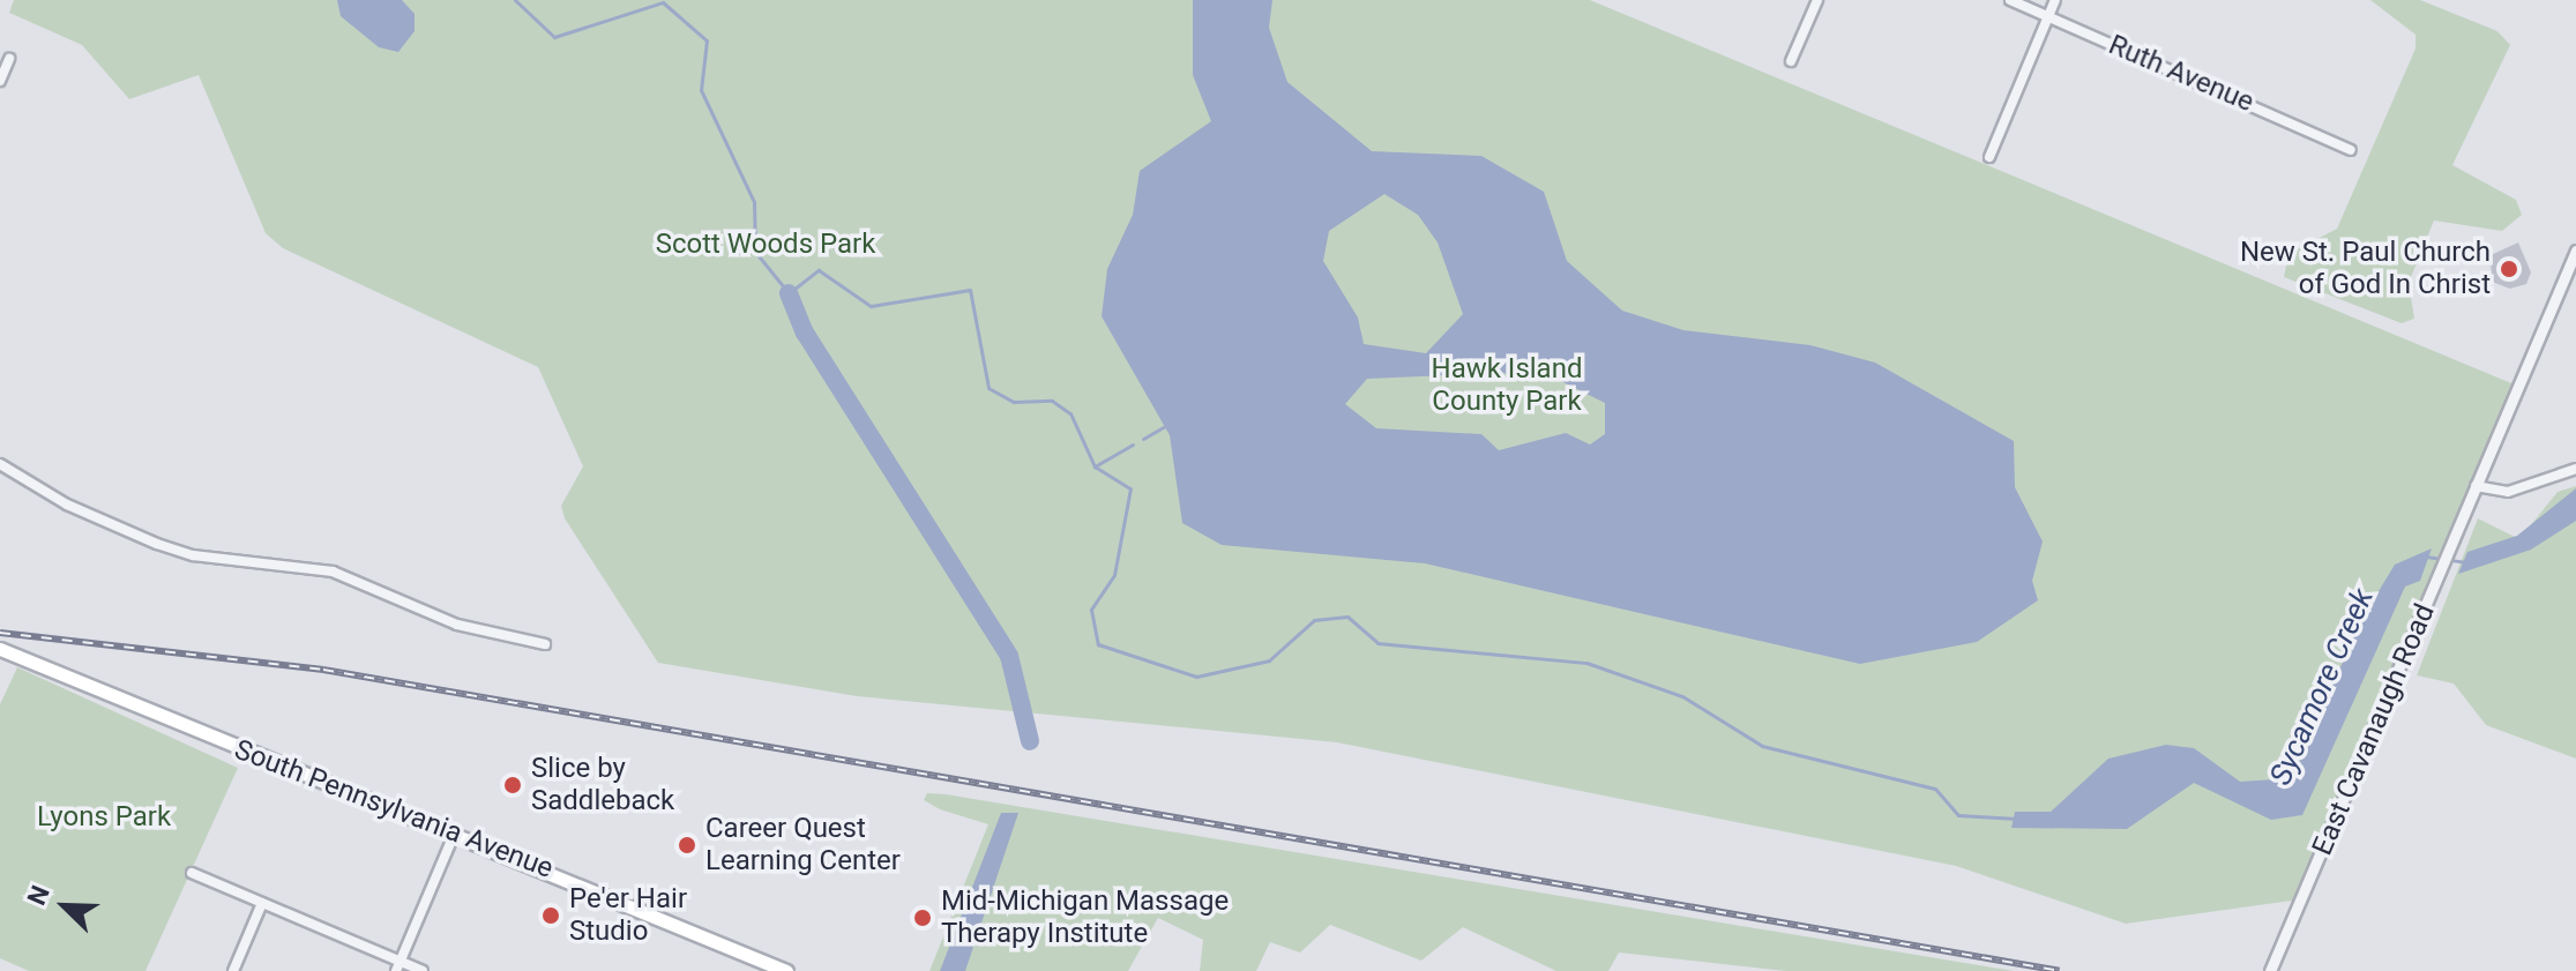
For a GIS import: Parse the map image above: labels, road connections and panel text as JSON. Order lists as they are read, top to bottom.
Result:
{
  "streets": {
    "main road": ["South Pennsylvania Avenue"],
    "street": ["Ruth Avenue", "East Cavanaugh Road"]
  },
  "water": ["Sycamore Creek"],
  "parks": ["Scott Woods Park", "Hawk Island County Park", "Lyons Park"],
  "places": [
    "New St. Paul Church of God In Christ",
    "Slice by Saddleback",
    "Career Quest Learning Center",
    "Pe'er Hair Studio",
    "Mid-Michigan Massage Therapy Institute"
  ],
  "north": "top left"
}
